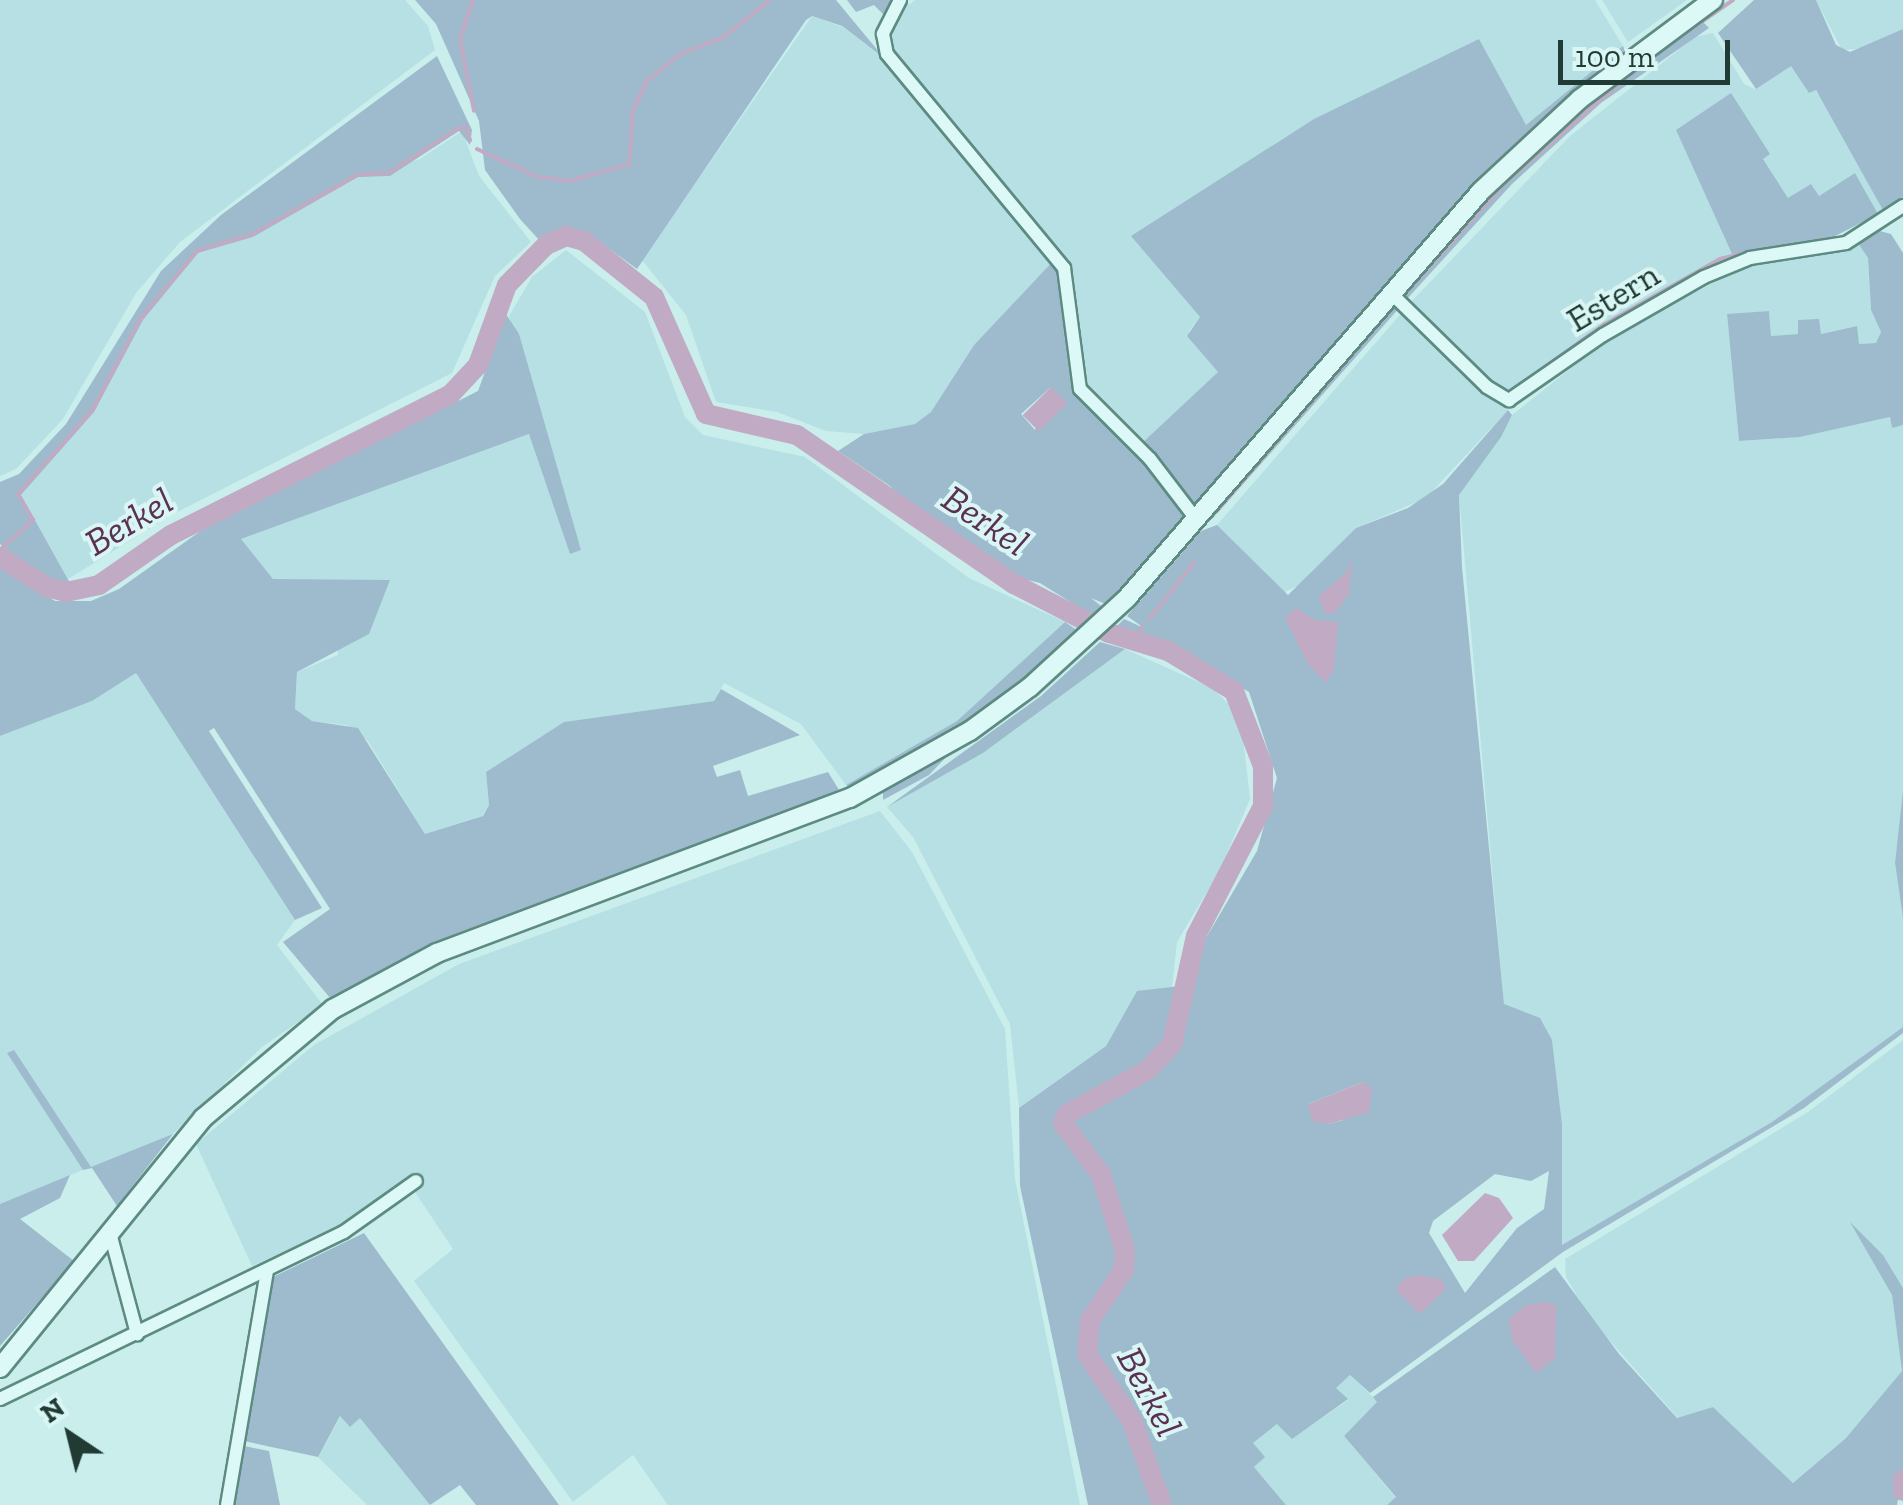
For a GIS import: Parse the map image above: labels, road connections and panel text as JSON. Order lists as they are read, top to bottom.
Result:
{
  "streets": {
    "street": ["Estern"]
  },
  "water": ["Berkel"],
  "scale_bar": "100 m",
  "north": "top left"
}
